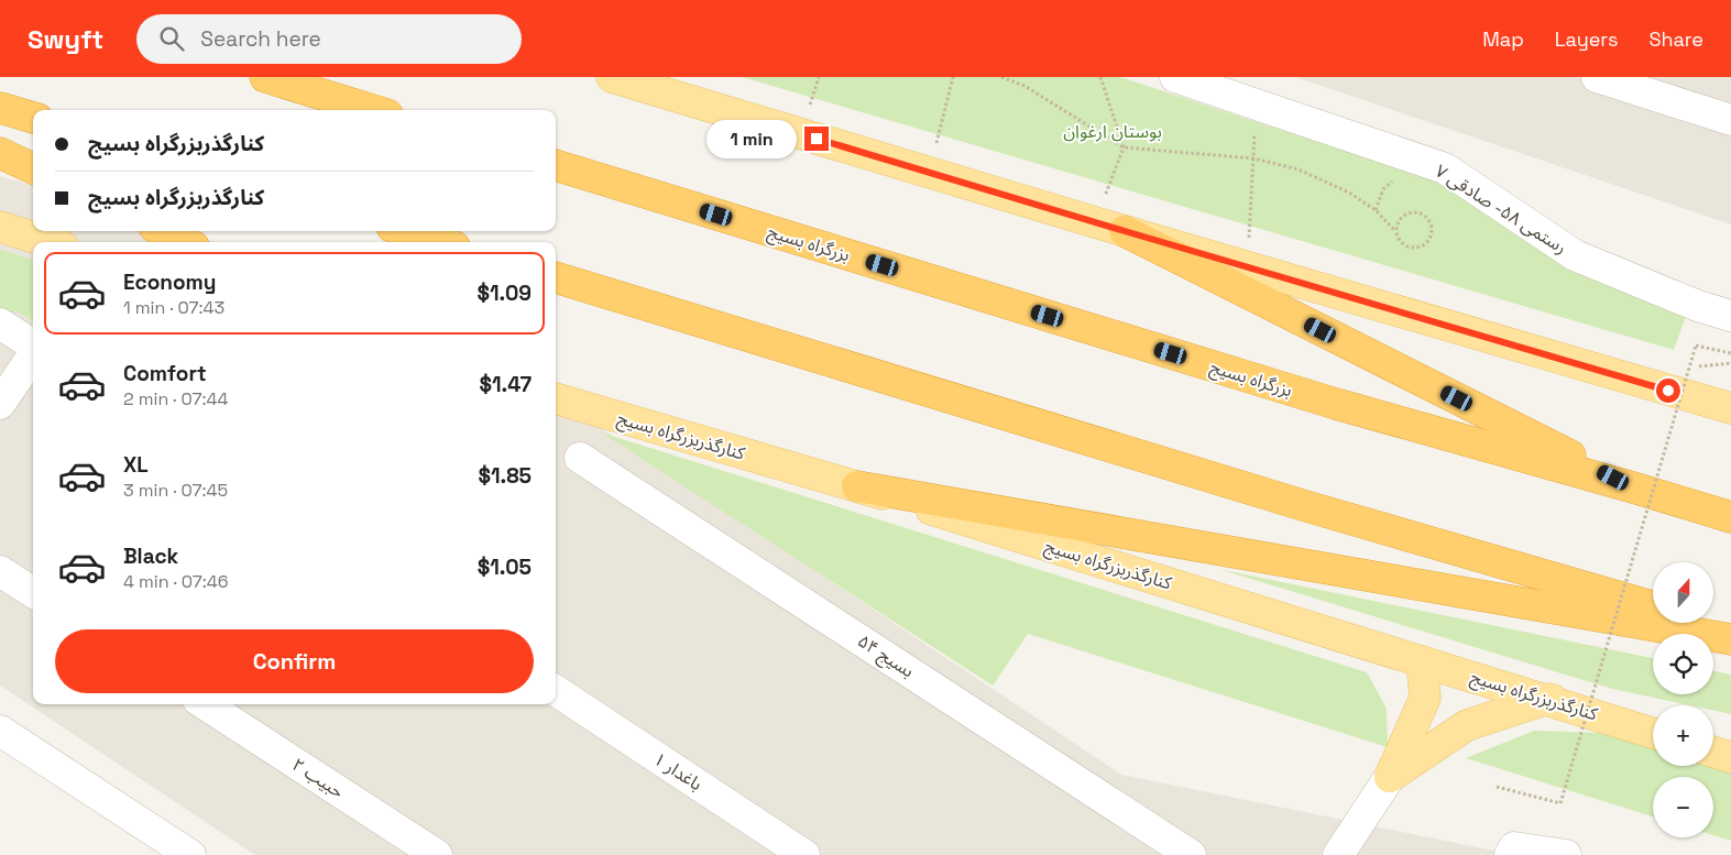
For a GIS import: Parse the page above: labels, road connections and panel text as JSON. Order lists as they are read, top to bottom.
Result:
{
  "streets": {
    "highway": ["بزرگراه بسیج"],
    "main road": ["کنارگذربزرگراه بسیج"],
    "street": [
      "رستمی ۵۸- صادقی ۷",
      "بسیج ۵۴",
      "باغدار ۱",
      "حبیب ۲"
    ]
  },
  "parks": ["بوستان ارغوان"],
  "north": "top",
  "page": {
    "header": "Swyft",
    "search": "Search here",
    "nav": ["Map", "Layers", "Share"],
    "banner": ["کنارگذربزرگراه بسیج", "کنارگذربزرگراه بسیج"],
    "bubble": "1 min",
    "list": [
      {
        "name": "Economy",
        "note": "1 min · 07:43",
        "value": "$1.09"
      },
      {
        "name": "Comfort",
        "note": "2 min · 07:44",
        "value": "$1.47"
      },
      {
        "name": "XL",
        "note": "3 min · 07:45",
        "value": "$1.85"
      },
      {
        "name": "Black",
        "note": "4 min · 07:46",
        "value": "$1.05"
      }
    ],
    "map_buttons": ["+", "−"],
    "buttons": "Confirm"
  }
}
